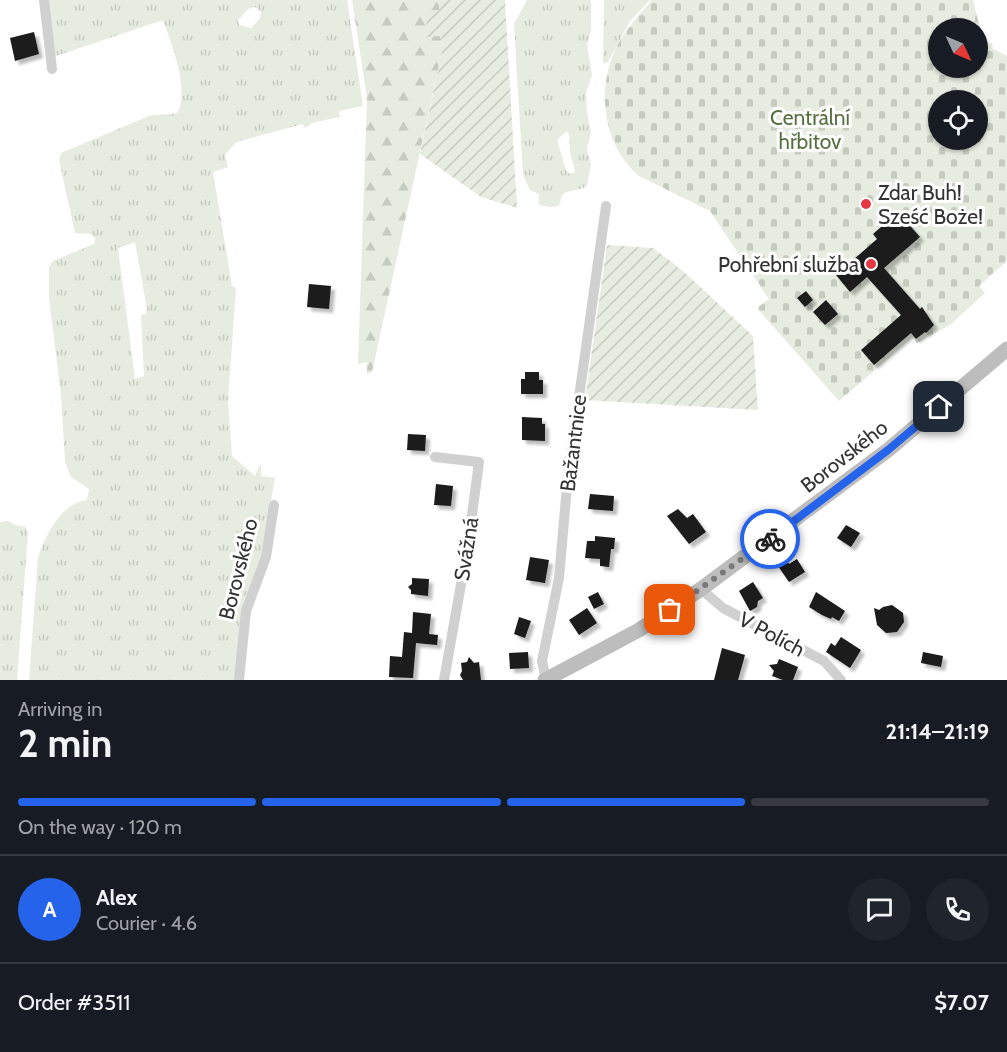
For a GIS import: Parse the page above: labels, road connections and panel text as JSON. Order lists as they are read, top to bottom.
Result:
{
  "streets": {
    "main road": ["Borovského"],
    "street": ["Bažantnice", "Svážná", "V Polích"]
  },
  "crossings": [
    ["Bažantnice", "Borovského"],
    ["Borovského", "V Polích"]
  ],
  "parks": ["Centrální hřbitov"],
  "places": ["Zdar Buh! Sześć Boże!", "Pohřební služba"],
  "north": "bottom right",
  "page": {
    "heading": ["2 min", "Arriving in", "21:14–21:19"],
    "panel": [
      "Alex",
      "Courier · 4.6",
      "Order #3511",
      "$7.07"
    ],
    "bar": "On the way · 120 m",
    "round": "A"
  }
}
